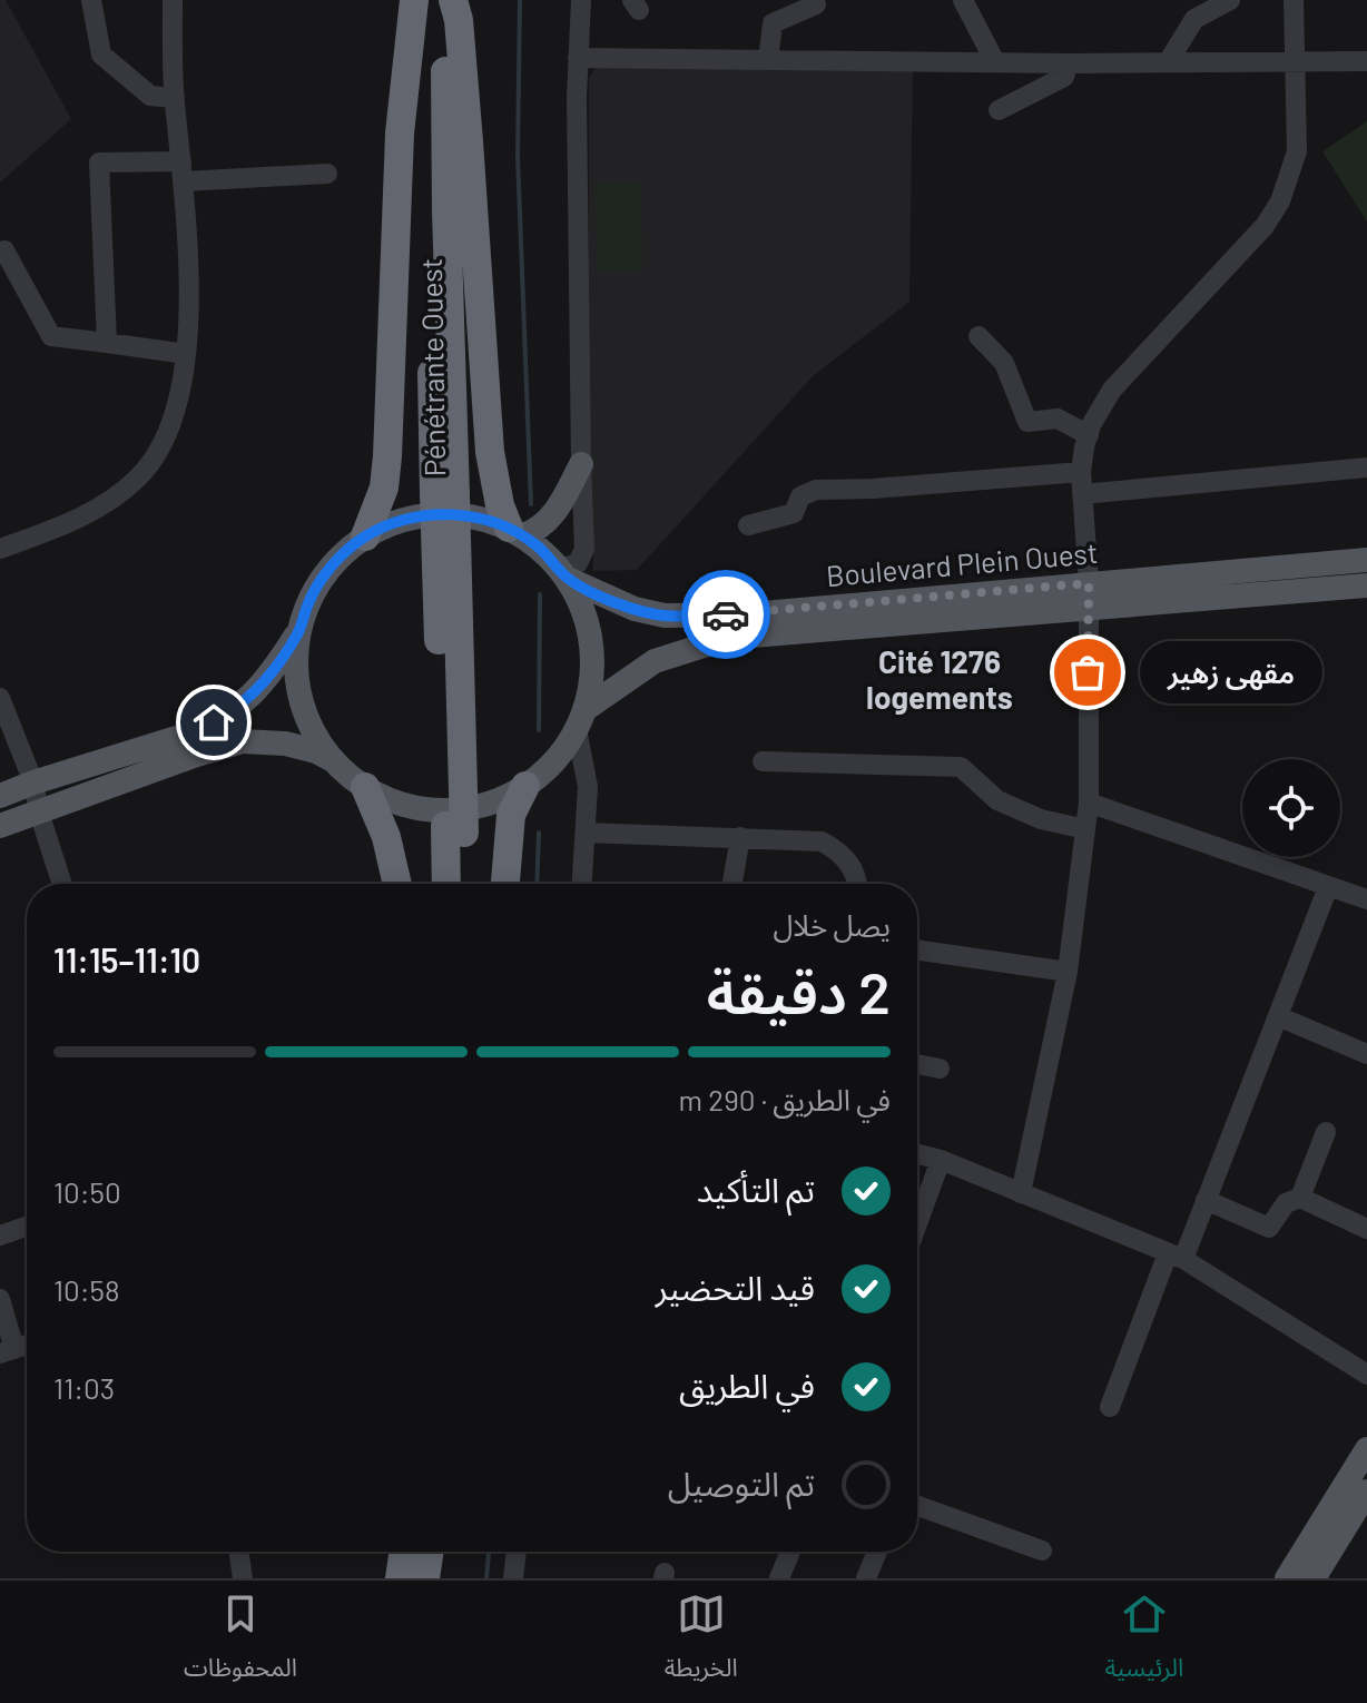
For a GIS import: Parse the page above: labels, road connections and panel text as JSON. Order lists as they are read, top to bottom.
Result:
{
  "streets": {
    "highway": ["Pénétrante Ouest"],
    "main road": ["Boulevard Plein Ouest"]
  },
  "districts": ["Cité 1276 logements"],
  "places": ["مقهى زهير"],
  "page": {
    "bubble": "مقهى زهير",
    "heading": ["2 دقيقة", "يصل خلال", "11:10–11:15"],
    "bar": "في الطريق · 290 m",
    "list": [
      ["تم التأكيد", "10:50"],
      ["قيد التحضير", "10:58"],
      ["في الطريق", "11:03"],
      "تم التوصيل"
    ],
    "tabs": ["الرئيسية", "الخريطة", "المحفوظات"]
  }
}
